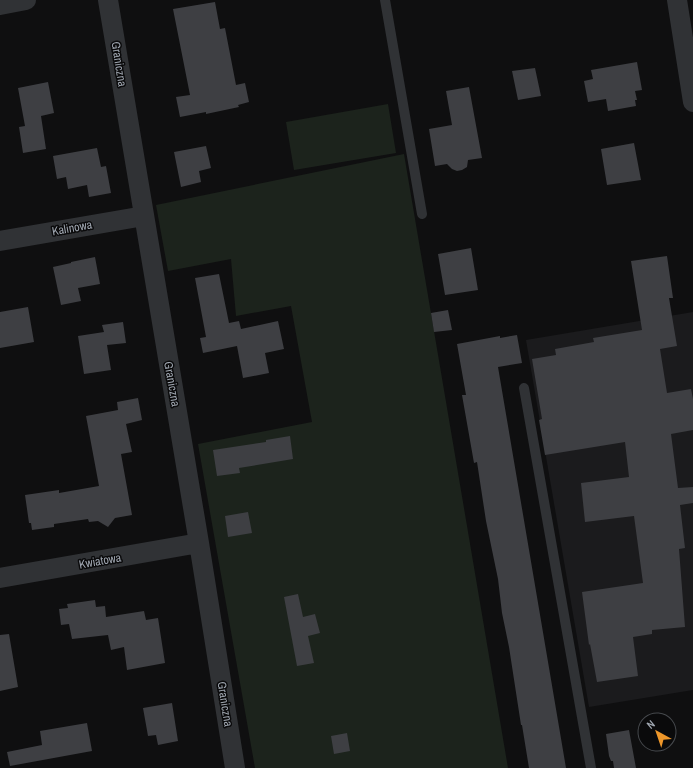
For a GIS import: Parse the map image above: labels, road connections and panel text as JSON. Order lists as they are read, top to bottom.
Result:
{
  "streets": {
    "street": ["Graniczna", "Kalinowa", "Kwiatowa"]
  },
  "crossings": [
    ["Graniczna", "Kalinowa"],
    ["Graniczna", "Kwiatowa"]
  ],
  "north": "top left"
}
